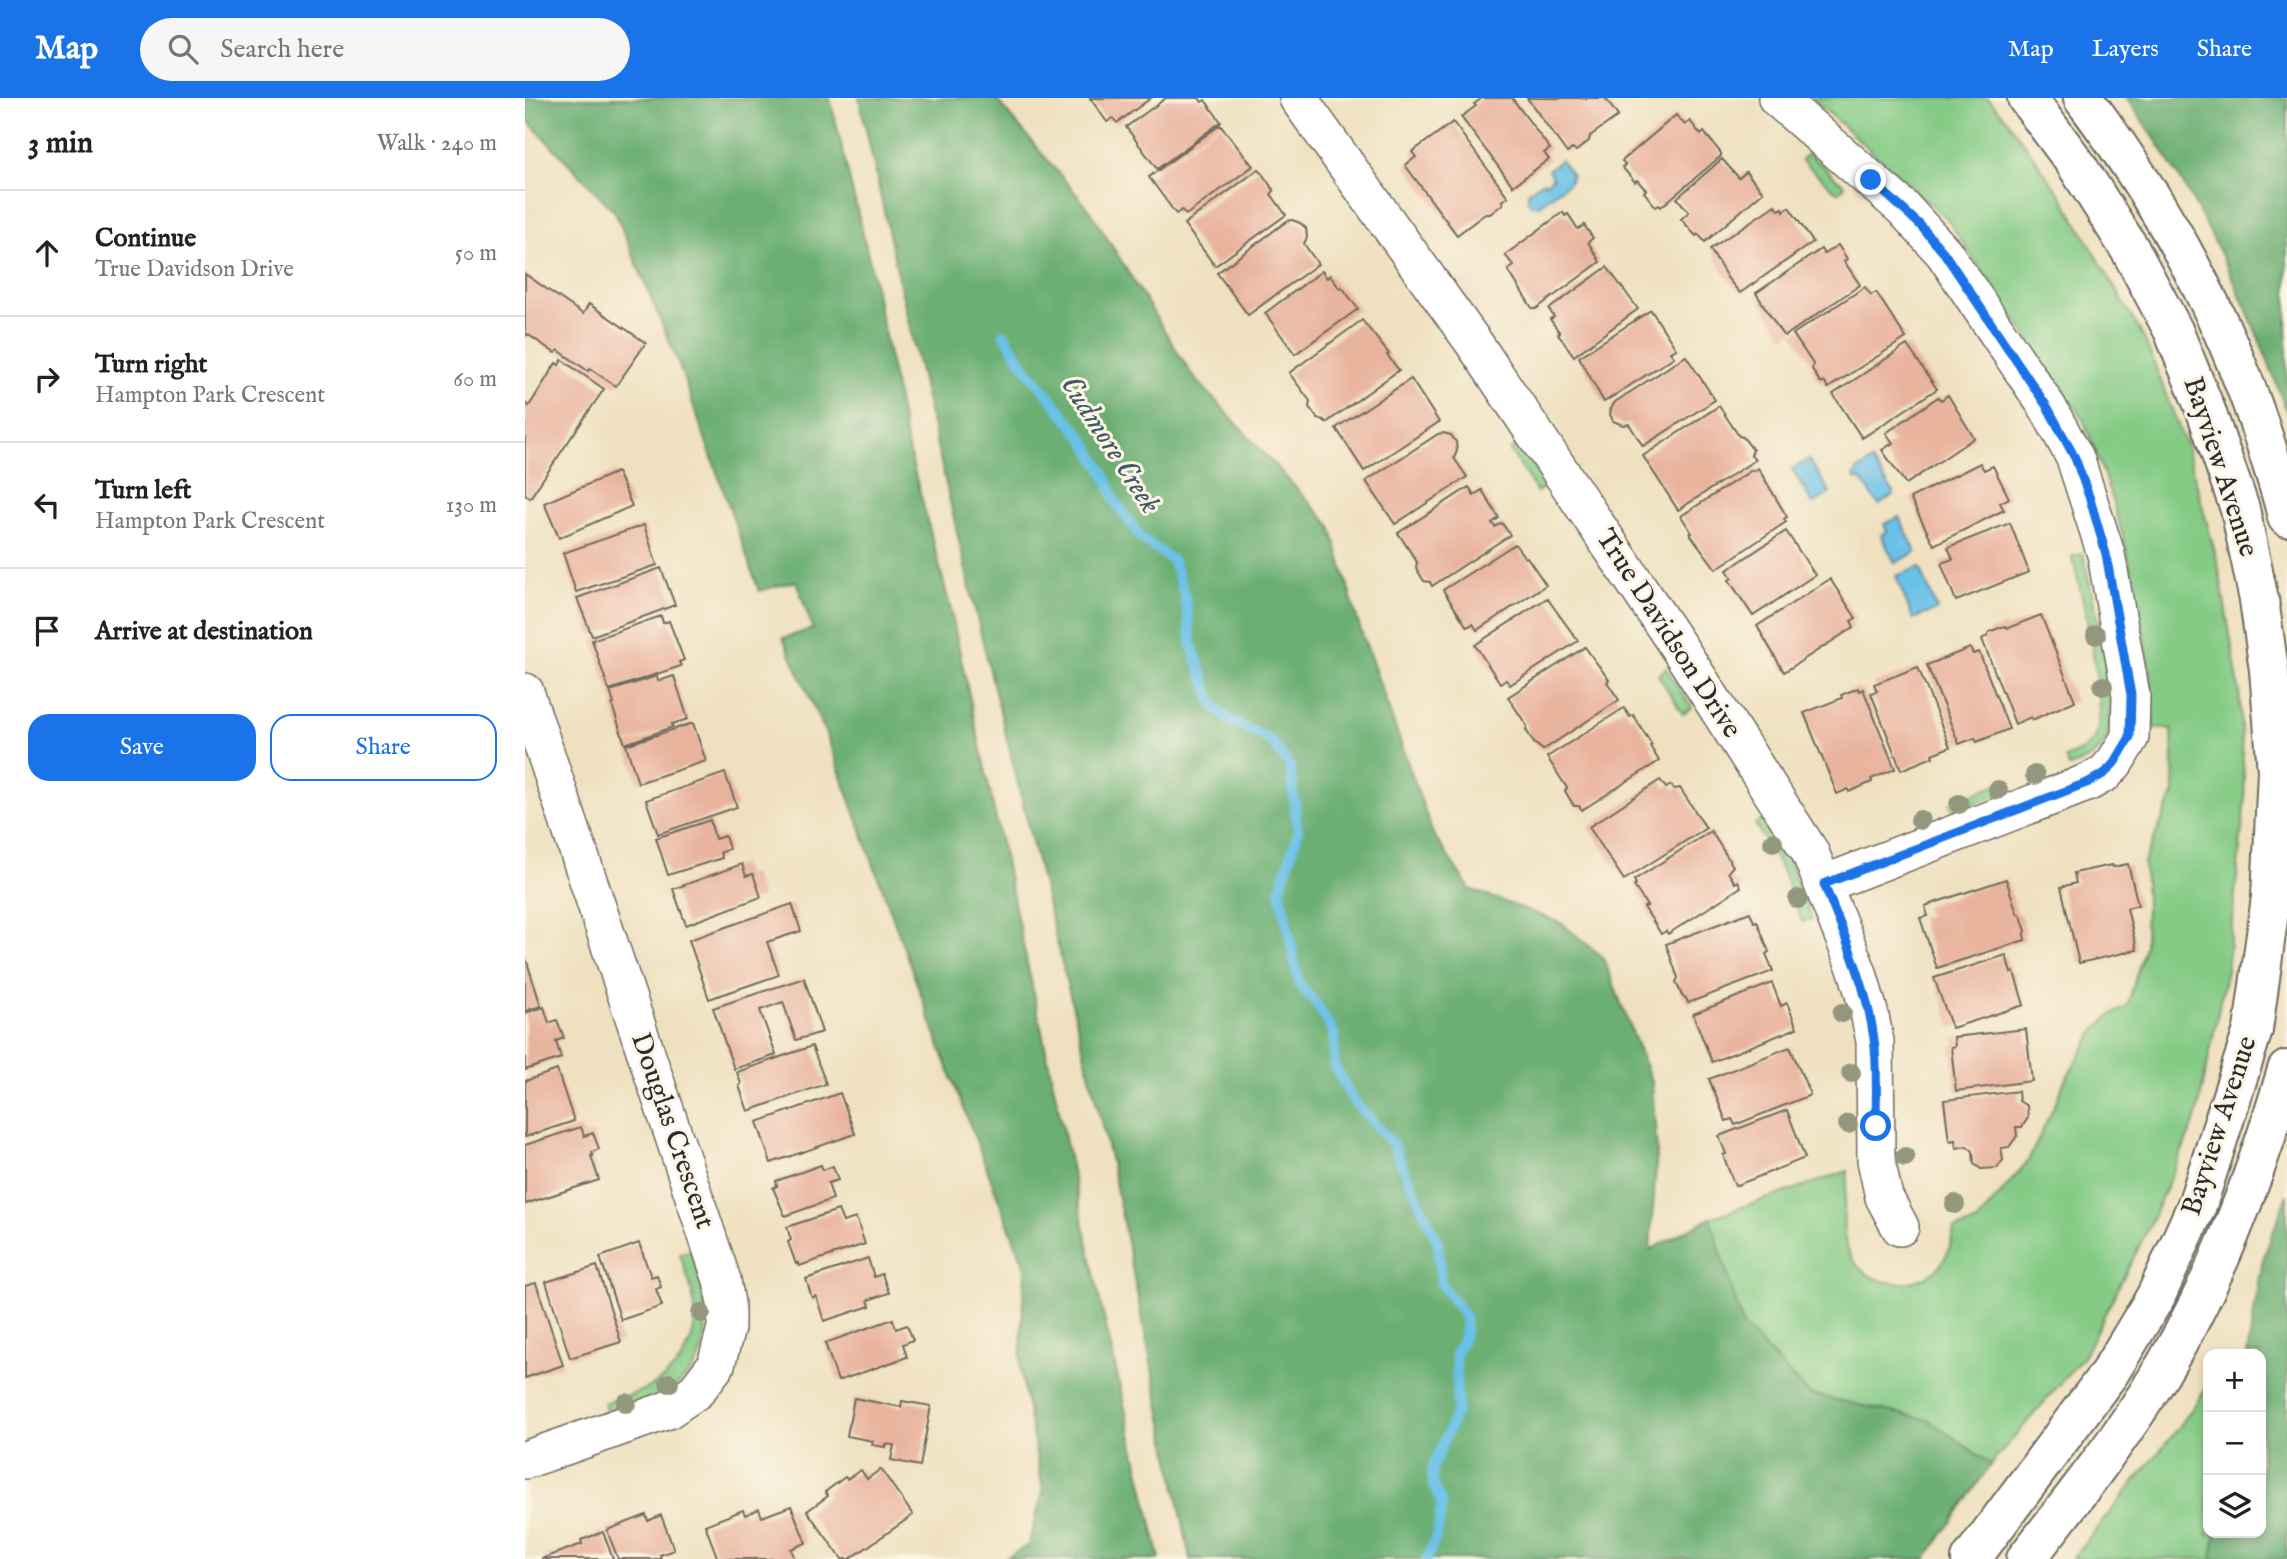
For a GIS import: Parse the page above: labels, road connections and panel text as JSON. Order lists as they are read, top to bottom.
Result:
{
  "streets": {
    "main road": ["Bayview Avenue"],
    "street": ["True Davidson Drive", "Douglas Crescent"]
  },
  "water": ["Cudmore Creek"],
  "page": {
    "header": "Map",
    "search": "Search here",
    "nav": ["Map", "Layers", "Share"],
    "heading": ["3 min", "Walk · 240 m"],
    "list": [
      ["Continue", "True Davidson Drive", "50 m"],
      ["Turn right", "Hampton Park Crescent", "60 m"],
      ["Turn left", "Hampton Park Crescent", "130 m"],
      "Arrive at destination"
    ],
    "buttons": ["Save", "Share"],
    "map_buttons": ["+", "−"]
  }
}
